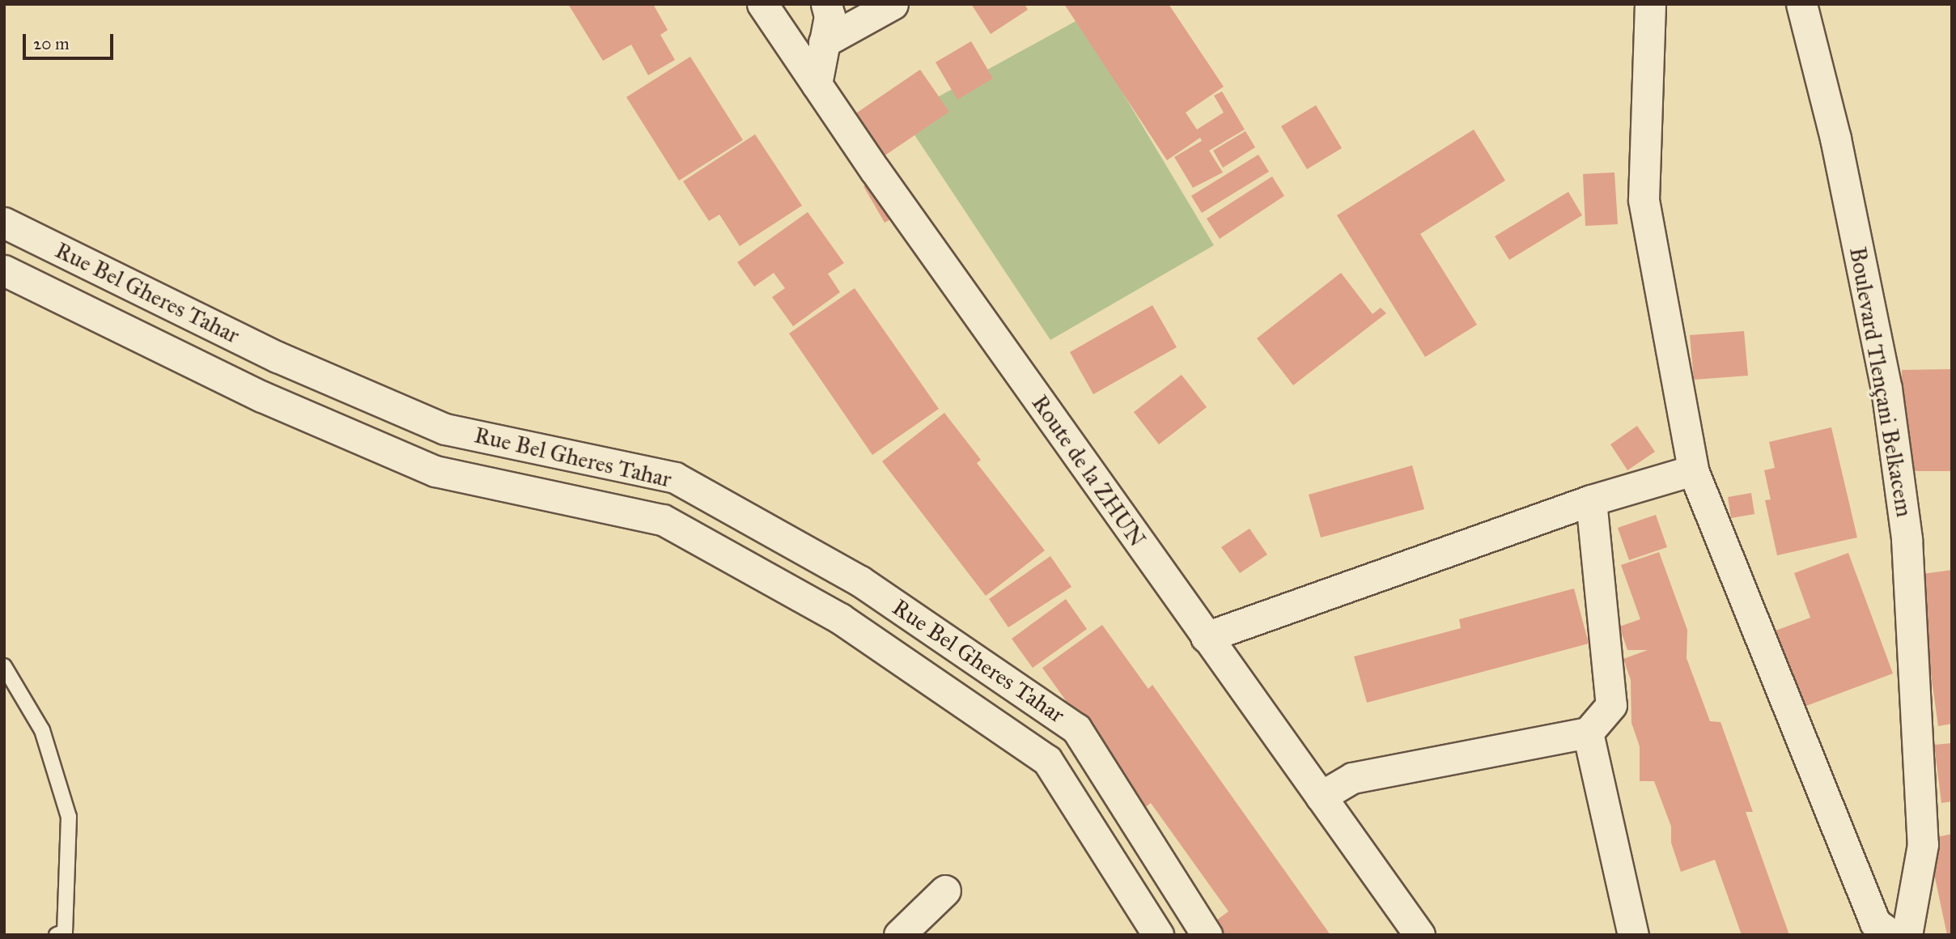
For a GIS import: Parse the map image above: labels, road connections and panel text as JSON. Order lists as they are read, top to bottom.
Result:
{
  "streets": {
    "street": ["Rue Bel Gheres Tahar", "Boulevard Tlençani Belkacem", "Route de la ZHUN"]
  },
  "scale_bar": "20 m"
}
